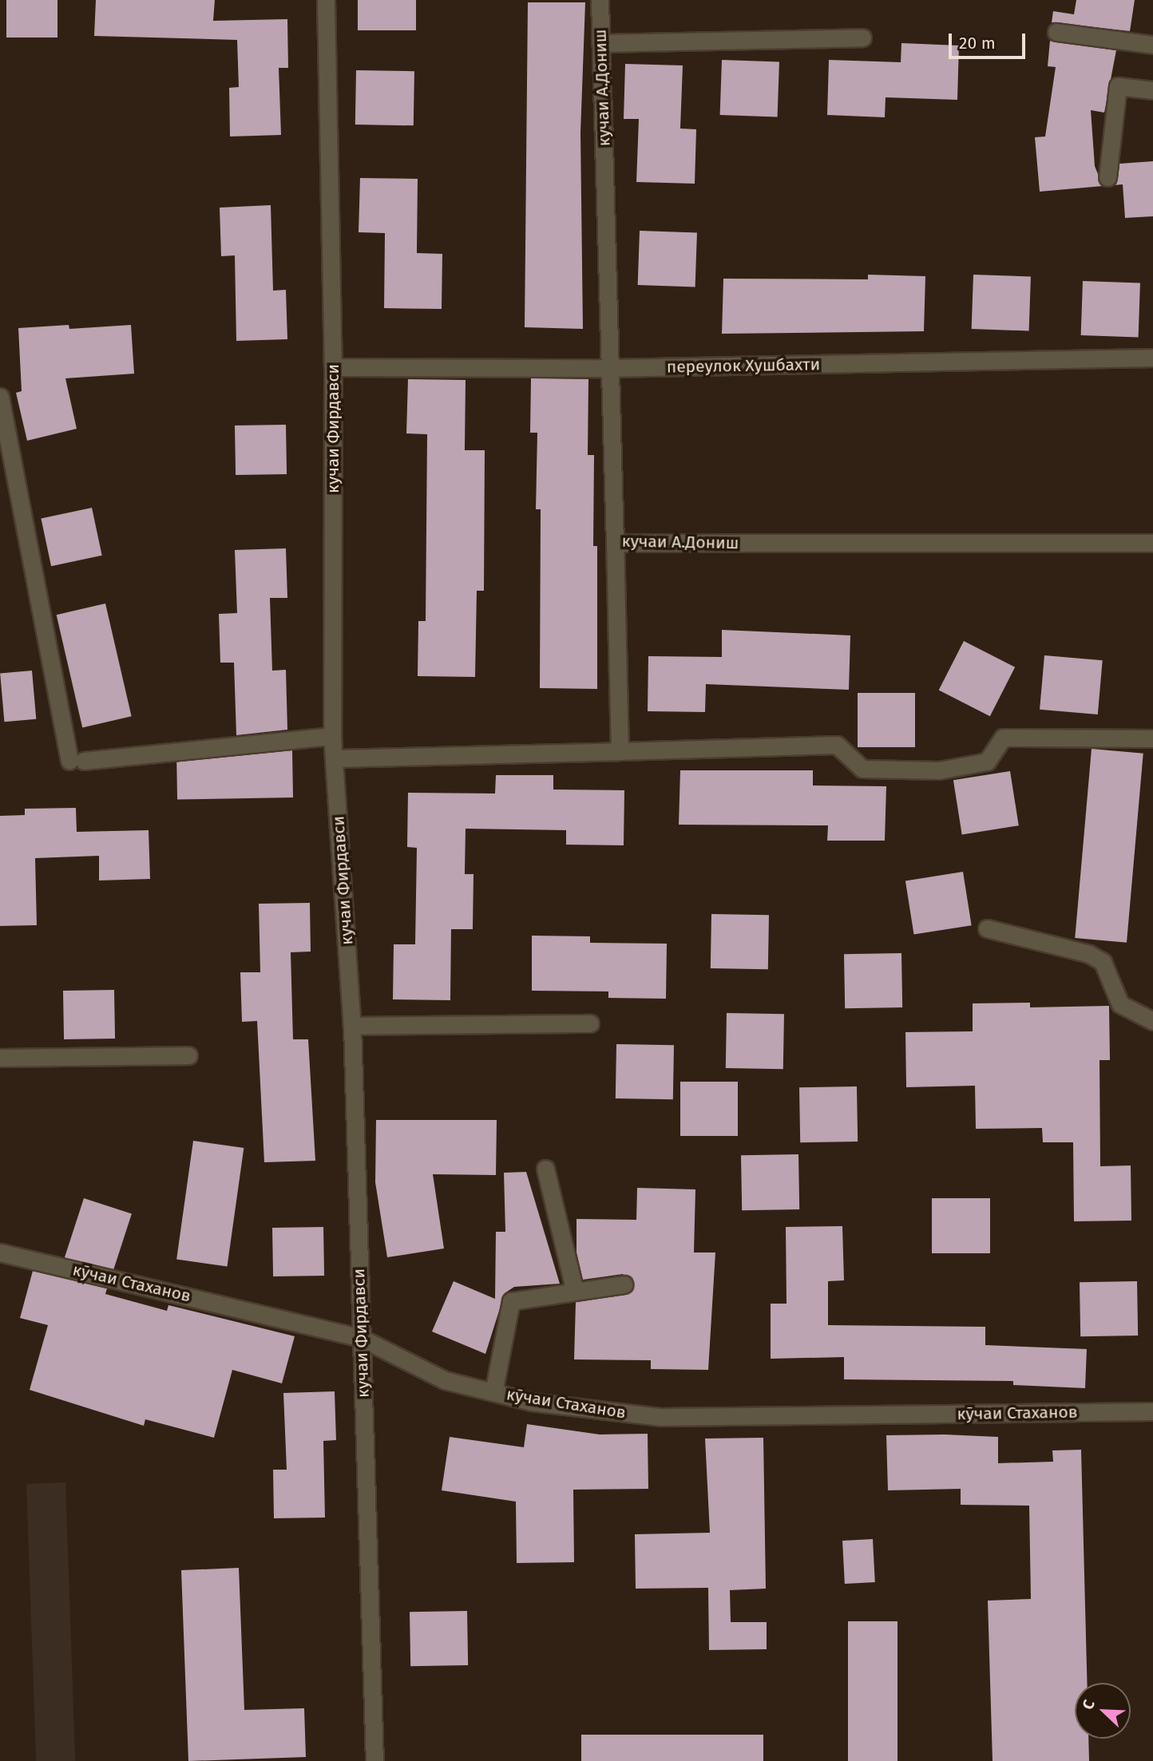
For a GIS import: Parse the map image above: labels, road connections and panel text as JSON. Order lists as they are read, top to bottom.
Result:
{
  "streets": {
    "street": [
      "кучаи А.Дониш",
      "переулок Хушбахти",
      "кучаи Фирдавси",
      "кӯчаи Стаханов"
    ]
  },
  "crossings": [
    ["кучаи А.Дониш", "переулок Хушбахти"],
    ["переулок Хушбахти", "кучаи Фирдавси"],
    ["кучаи Фирдавси", "кӯчаи Стаханов"]
  ],
  "scale_bar": "20 m",
  "north": "top left"
}
